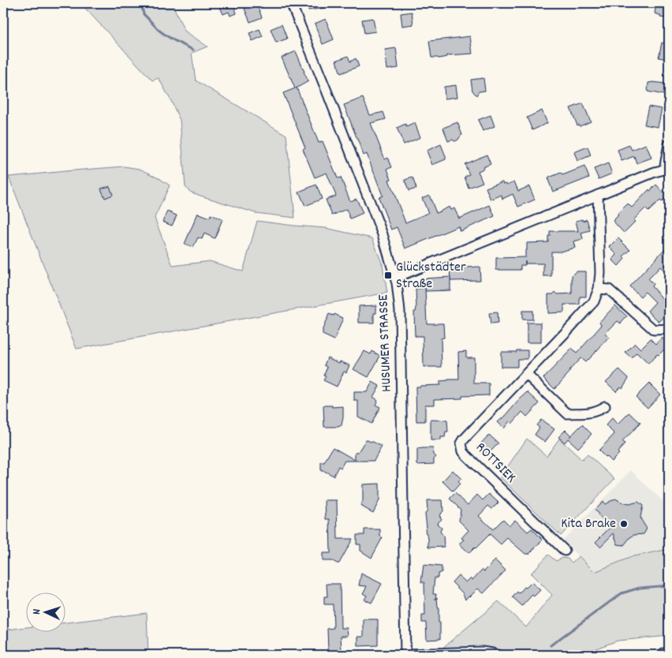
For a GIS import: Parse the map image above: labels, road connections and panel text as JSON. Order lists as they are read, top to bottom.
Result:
{
  "streets": {
    "street": ["HUSUMER STRASSE", "ROTTSIEK"]
  },
  "places": {
    "transit": ["Glückstädter Straße"],
    "other": ["Kita Brake"]
  },
  "north": "left"
}
